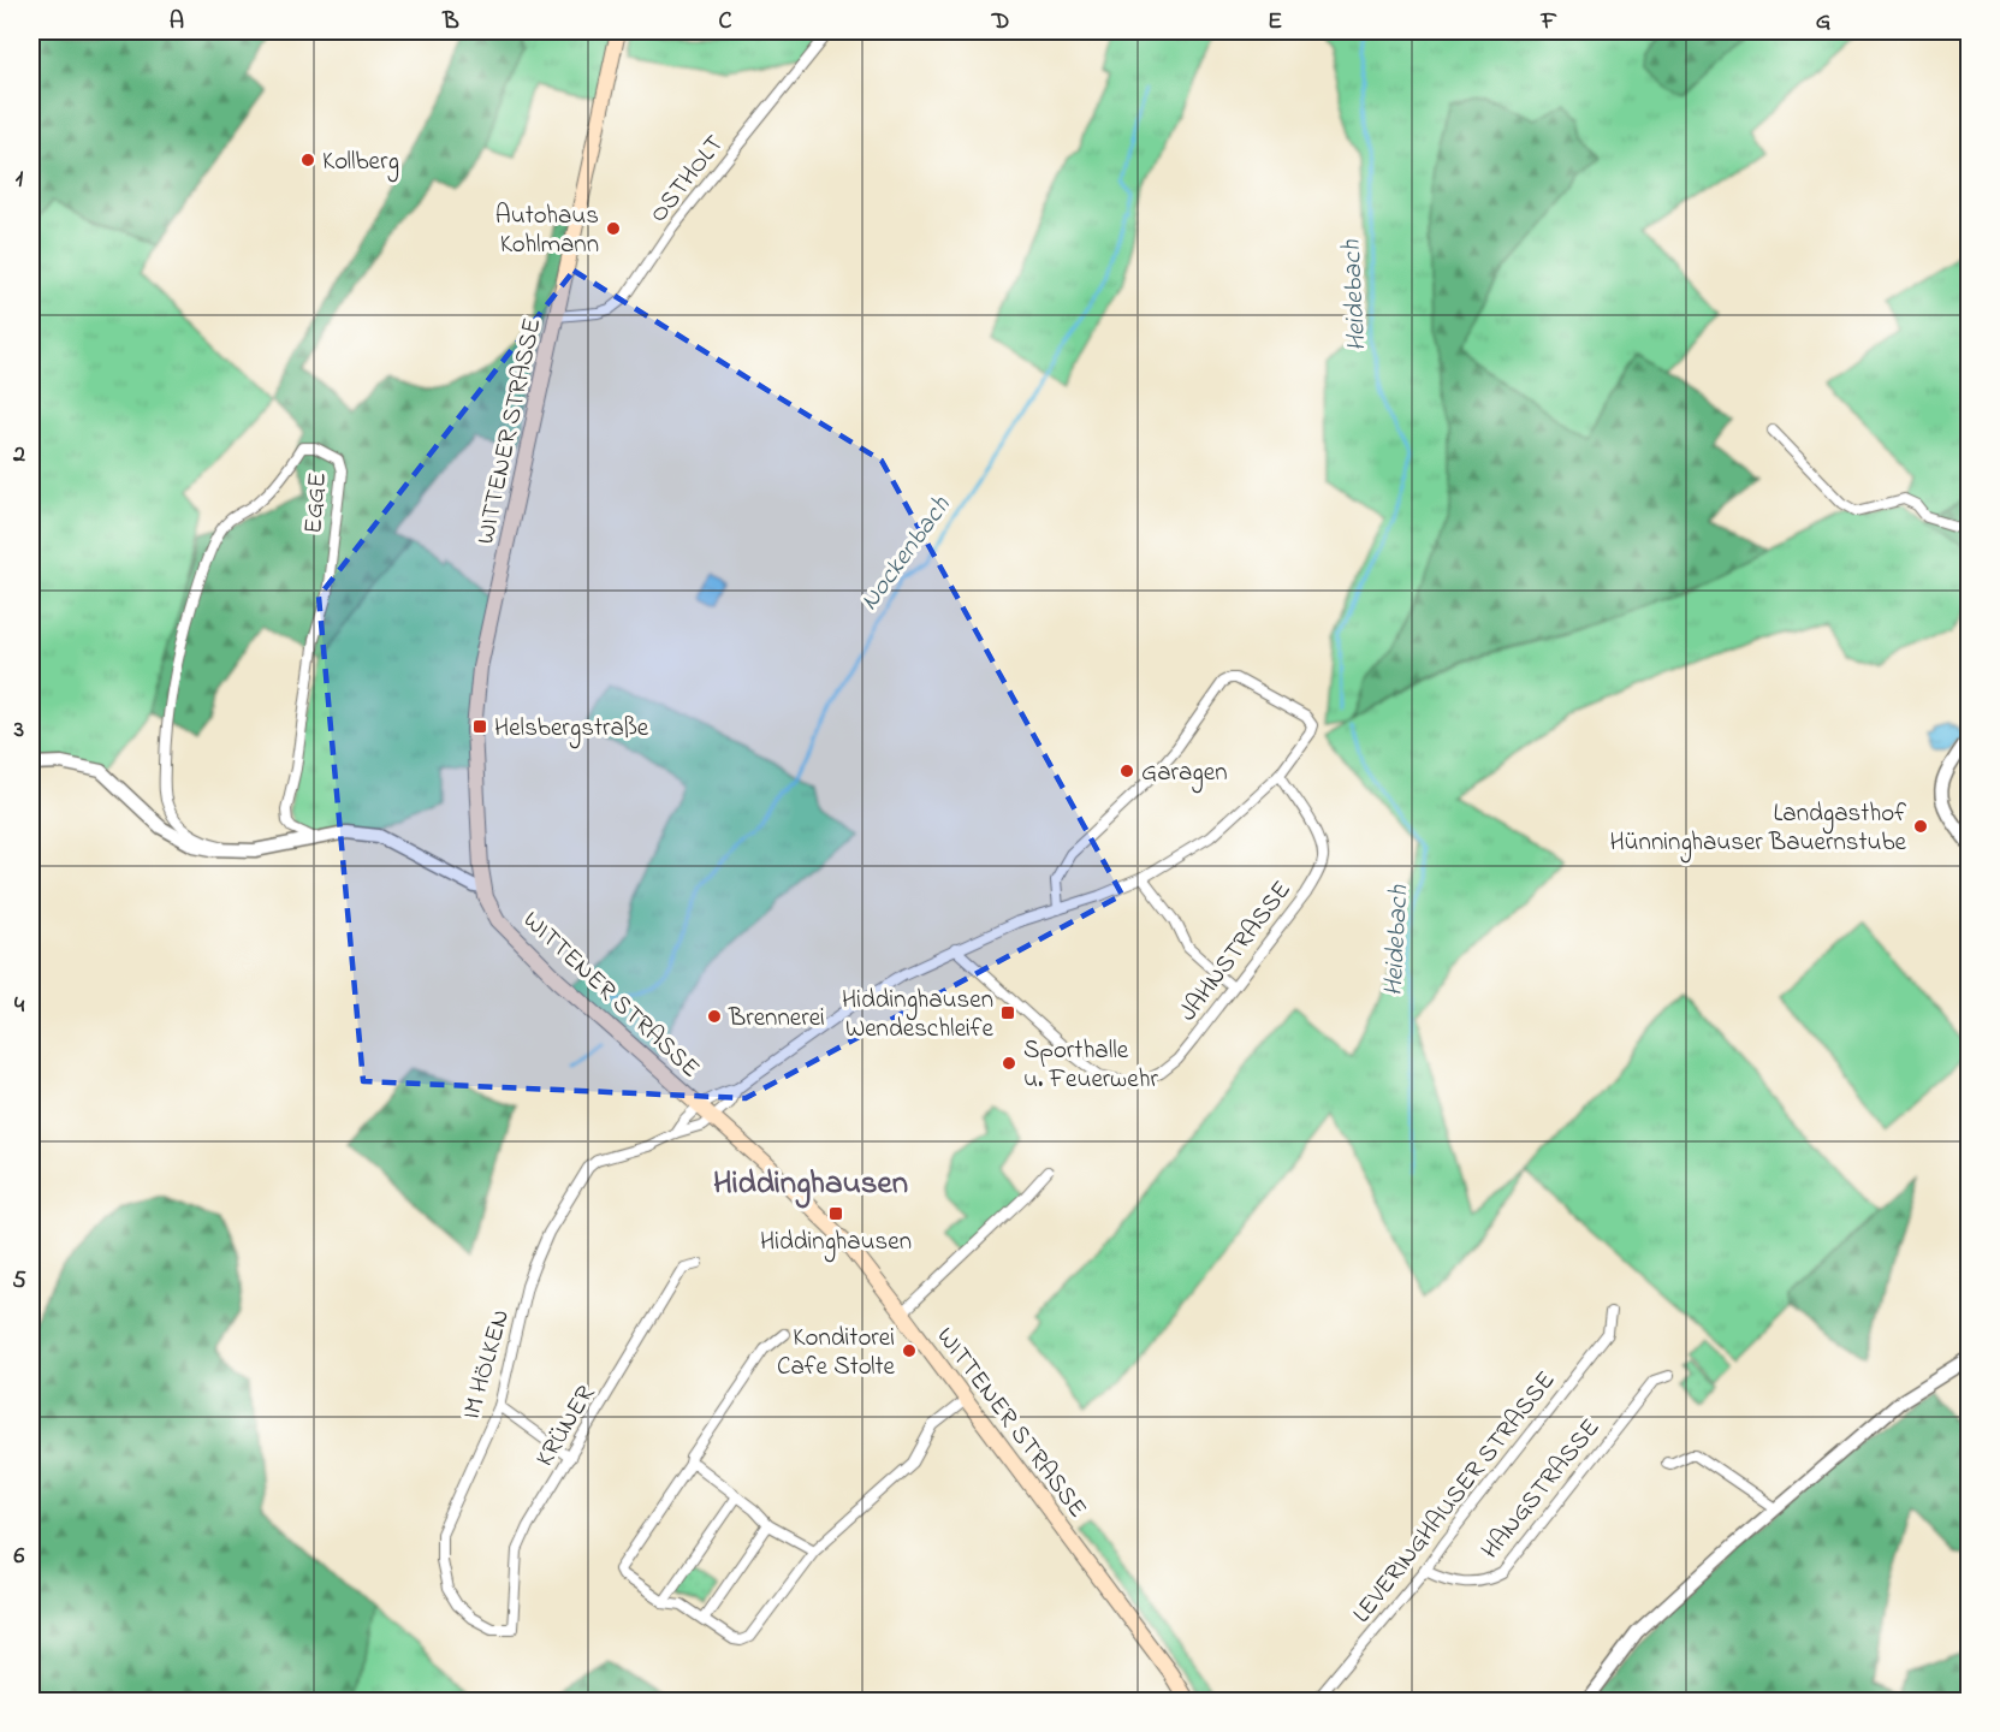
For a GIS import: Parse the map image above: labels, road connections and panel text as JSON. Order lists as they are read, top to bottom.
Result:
{
  "streets": {
    "main road": ["WITTENER STRASSE"],
    "street": [
      "OSTHOLT",
      "EGGE",
      "JAHNSTRASSE",
      "IM HÖLKEN",
      "KRÜNER",
      "HANGSTRASSE",
      "LEVERINGHAUSER STRASSE"
    ]
  },
  "crossings": [
    ["OSTHOLT", "WITTENER STRASSE"],
    ["WITTENER STRASSE", "IM HÖLKEN"],
    ["IM HÖLKEN", "KRÜNER"],
    ["HANGSTRASSE", "LEVERINGHAUSER STRASSE"]
  ],
  "districts": ["Hiddinghausen"],
  "water": ["Heidebach", "Nockenbach"],
  "places": {
    "other": [
      "Kollberg",
      "Autohaus Kohlmann",
      "Garagen",
      "Landgasthof Hünninghauser Bauernstube",
      "Brennerei",
      "Sporthalle u. Feuerwehr",
      "Konditorei Cafe Stolte"
    ],
    "transit": ["Helsbergstraße", "Hiddinghausen Wendeschleife", "Hiddinghausen"]
  },
  "grid": {
    "columns": [
      "A",
      "B",
      "C",
      "D",
      "E",
      "F",
      "G"
    ],
    "rows": [
      "1",
      "2",
      "3",
      "4",
      "5",
      "6"
    ]
  }
}
